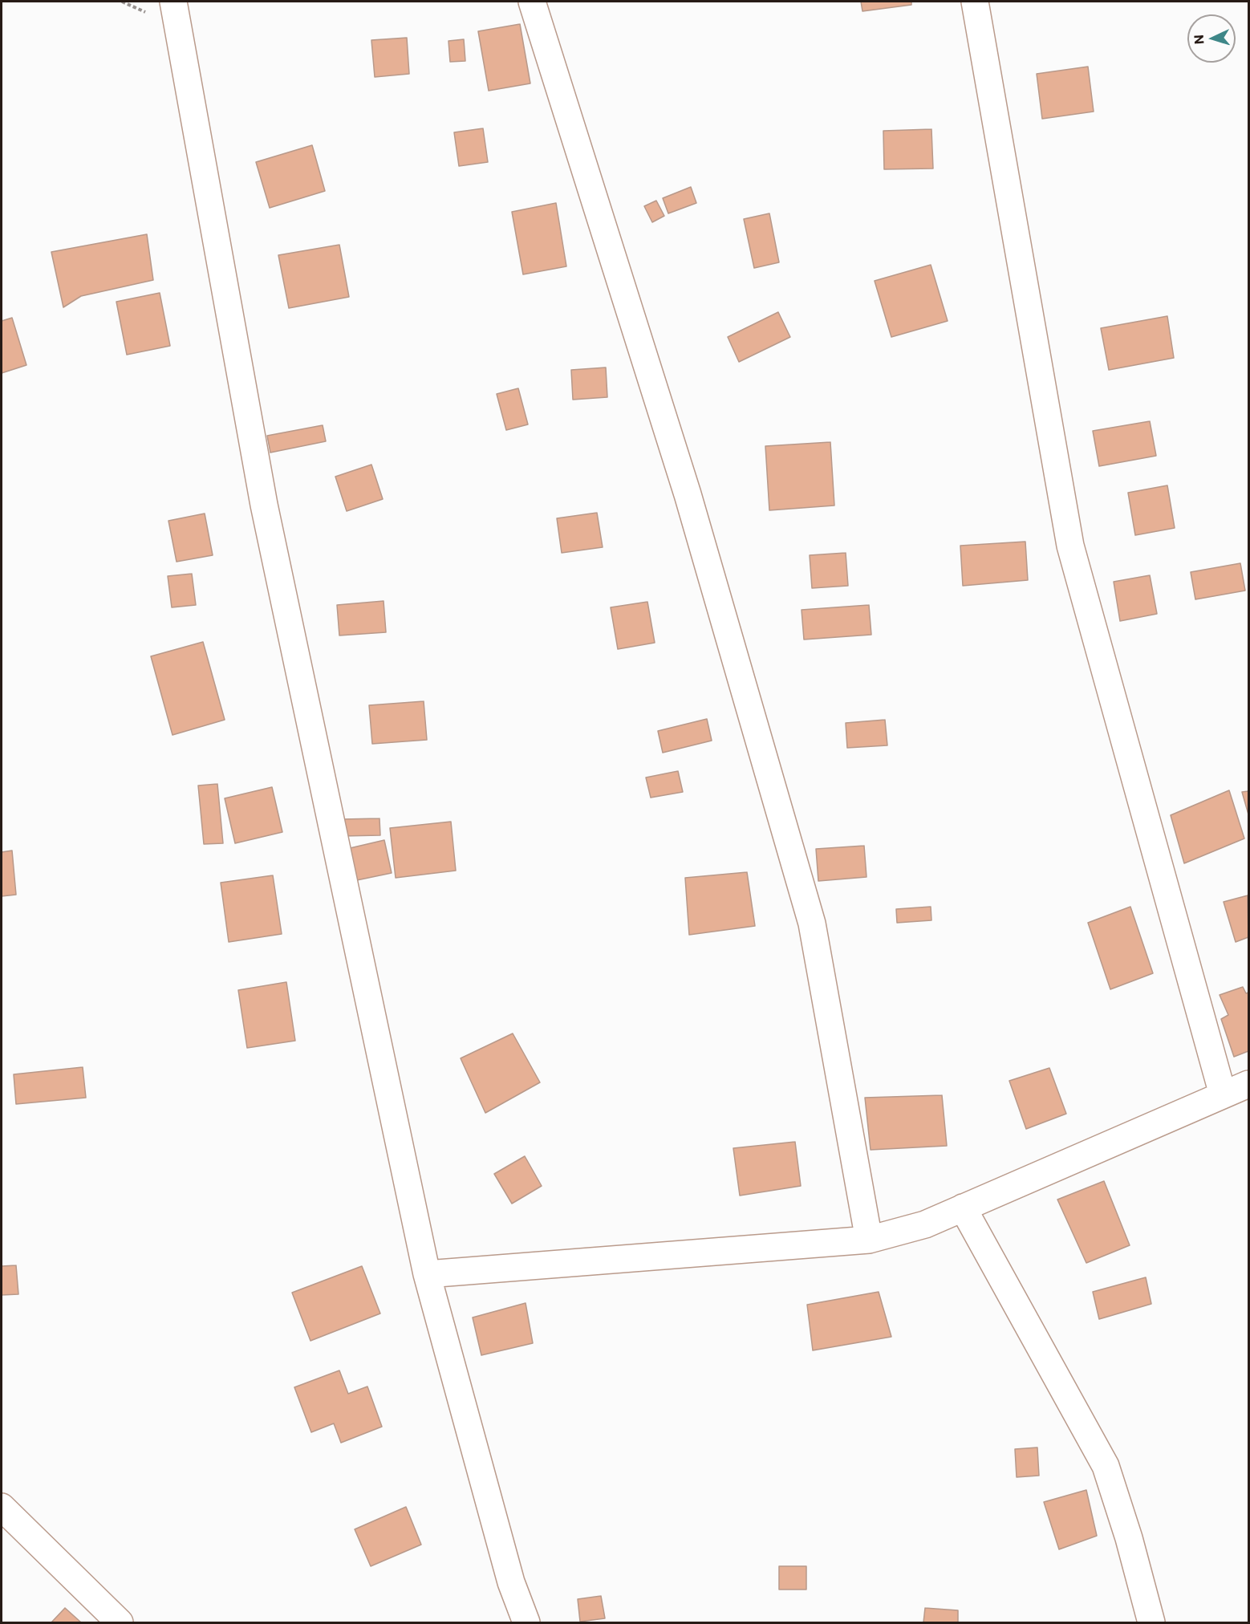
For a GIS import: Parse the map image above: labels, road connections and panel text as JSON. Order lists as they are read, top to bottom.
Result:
{
  "north": "left"
}
